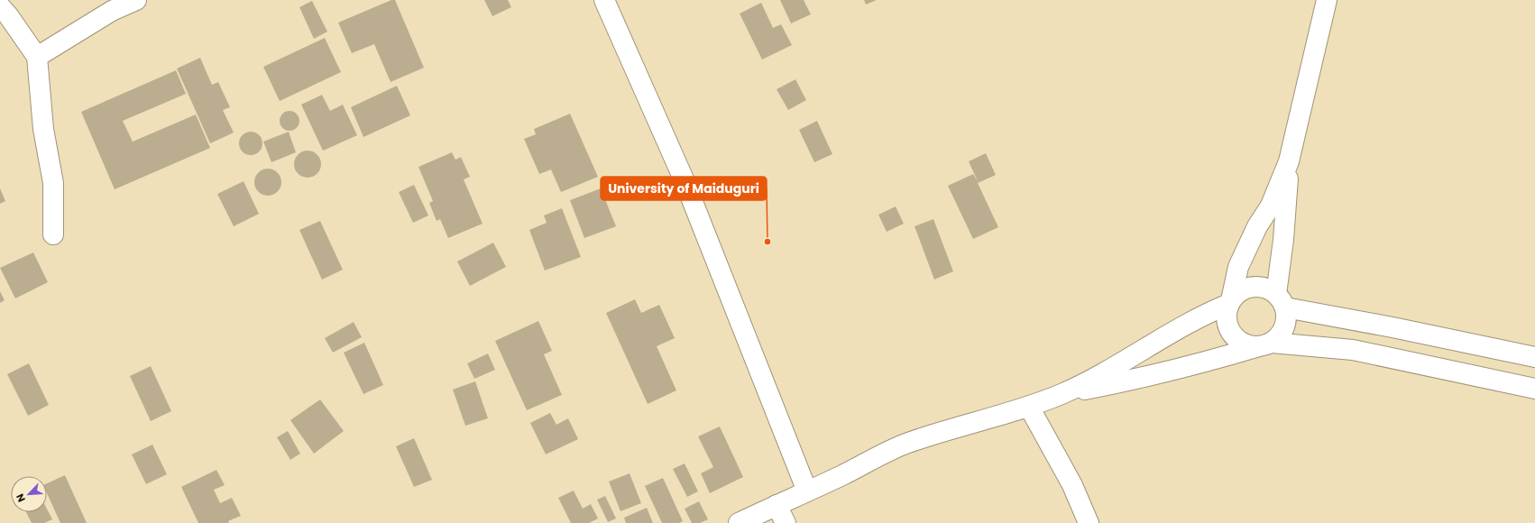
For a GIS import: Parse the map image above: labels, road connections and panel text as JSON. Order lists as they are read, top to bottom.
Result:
{
  "places": ["University of Maiduguri"],
  "north": "bottom left"
}
